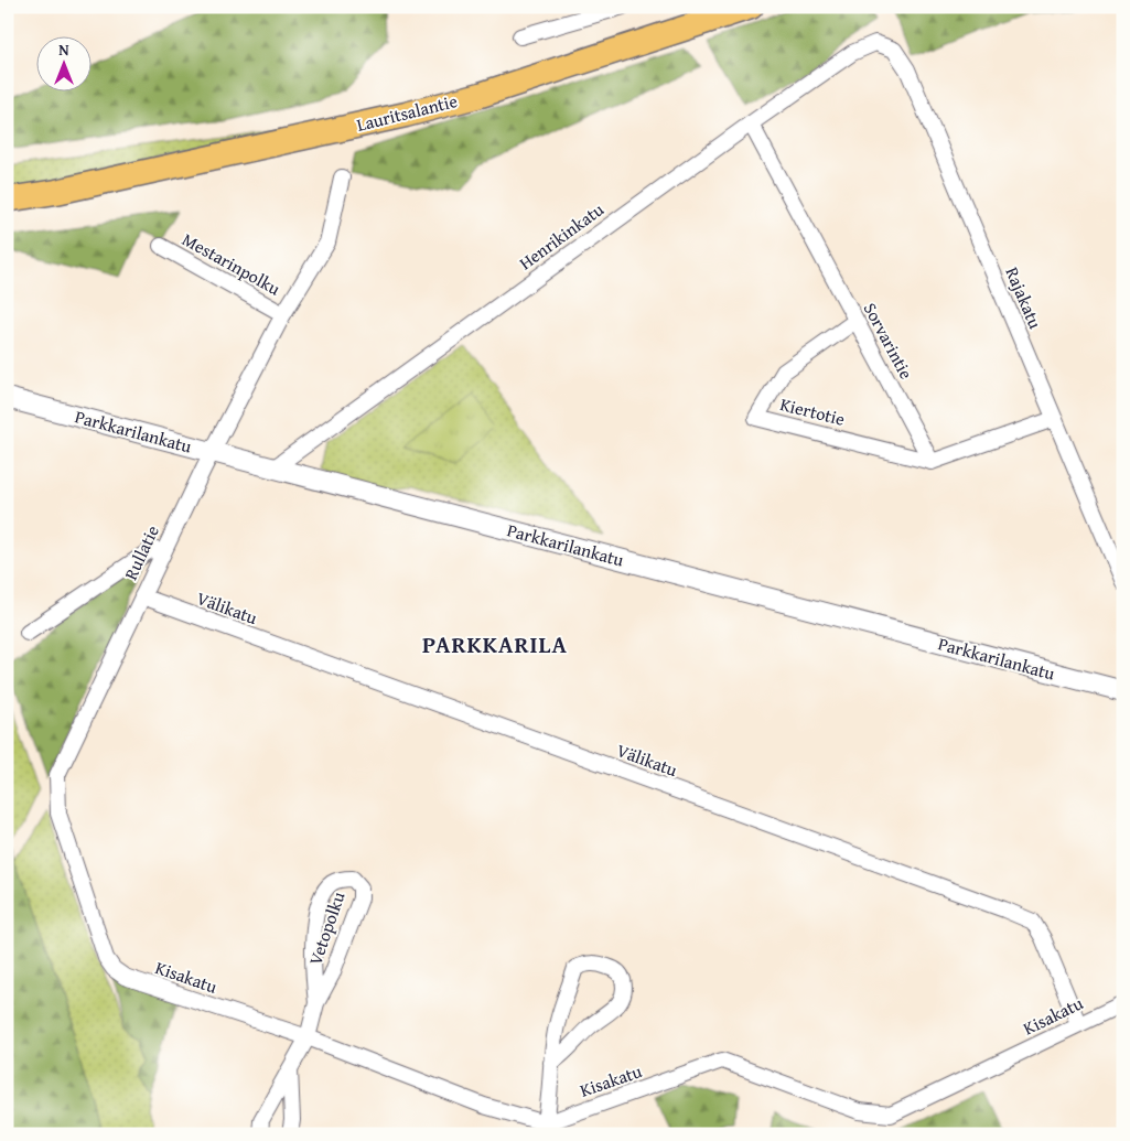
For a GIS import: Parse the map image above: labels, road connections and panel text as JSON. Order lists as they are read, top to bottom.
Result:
{
  "streets": {
    "main road": ["Lauritsalantie"],
    "street": [
      "Henrikinkatu",
      "Mestarinpolku",
      "Rajakatu",
      "Sorvarintie",
      "Kiertotie",
      "Parkkarilankatu",
      "Rullatie",
      "Välikatu",
      "Vetopolku",
      "Kisakatu"
    ]
  },
  "crossings": [
    ["Henrikinkatu", "Rajakatu"],
    ["Henrikinkatu", "Sorvarintie"],
    ["Henrikinkatu", "Parkkarilankatu"],
    ["Mestarinpolku", "Rullatie"],
    ["Sorvarintie", "Kiertotie"],
    ["Parkkarilankatu", "Rullatie"],
    ["Rullatie", "Välikatu"],
    ["Rullatie", "Kisakatu"],
    ["Välikatu", "Kisakatu"],
    ["Vetopolku", "Kisakatu"]
  ],
  "districts": ["PARKKARILA"],
  "north": "top"
}
